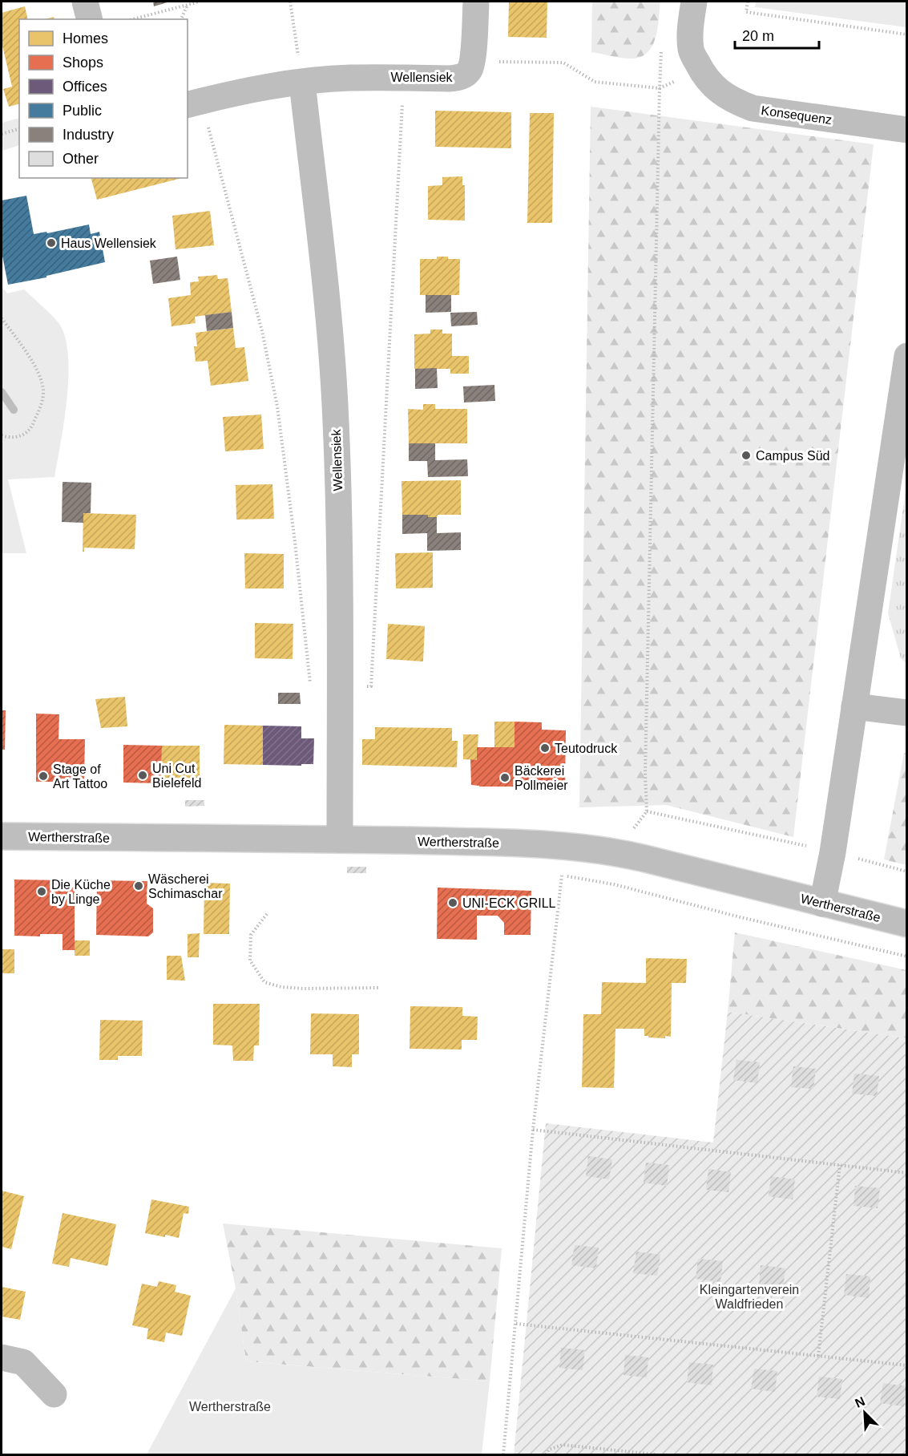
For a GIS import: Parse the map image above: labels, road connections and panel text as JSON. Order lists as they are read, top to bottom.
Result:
{
  "streets": {
    "street": ["Wellensiek", "Konsequenz", "Wertherstraße"]
  },
  "crossings": [
    ["Wellensiek", "Wertherstraße"]
  ],
  "parks": ["Kleingartenverein Waldfrieden", "Wertherstraße"],
  "places": [
    "Haus Wellensiek",
    "Campus Süd",
    "Teutodruck",
    "Uni Cut Bielefeld",
    "Stage of Art Tattoo",
    "Bäckerei Pollmeier",
    "Wäscherei Schimaschar",
    "Die Küche by Linge",
    "UNI-ECK GRILL"
  ],
  "legend": [
    "Homes",
    "Shops",
    "Offices",
    "Public",
    "Industry",
    "Other"
  ],
  "scale_bar": "20 m",
  "north": "top left"
}
